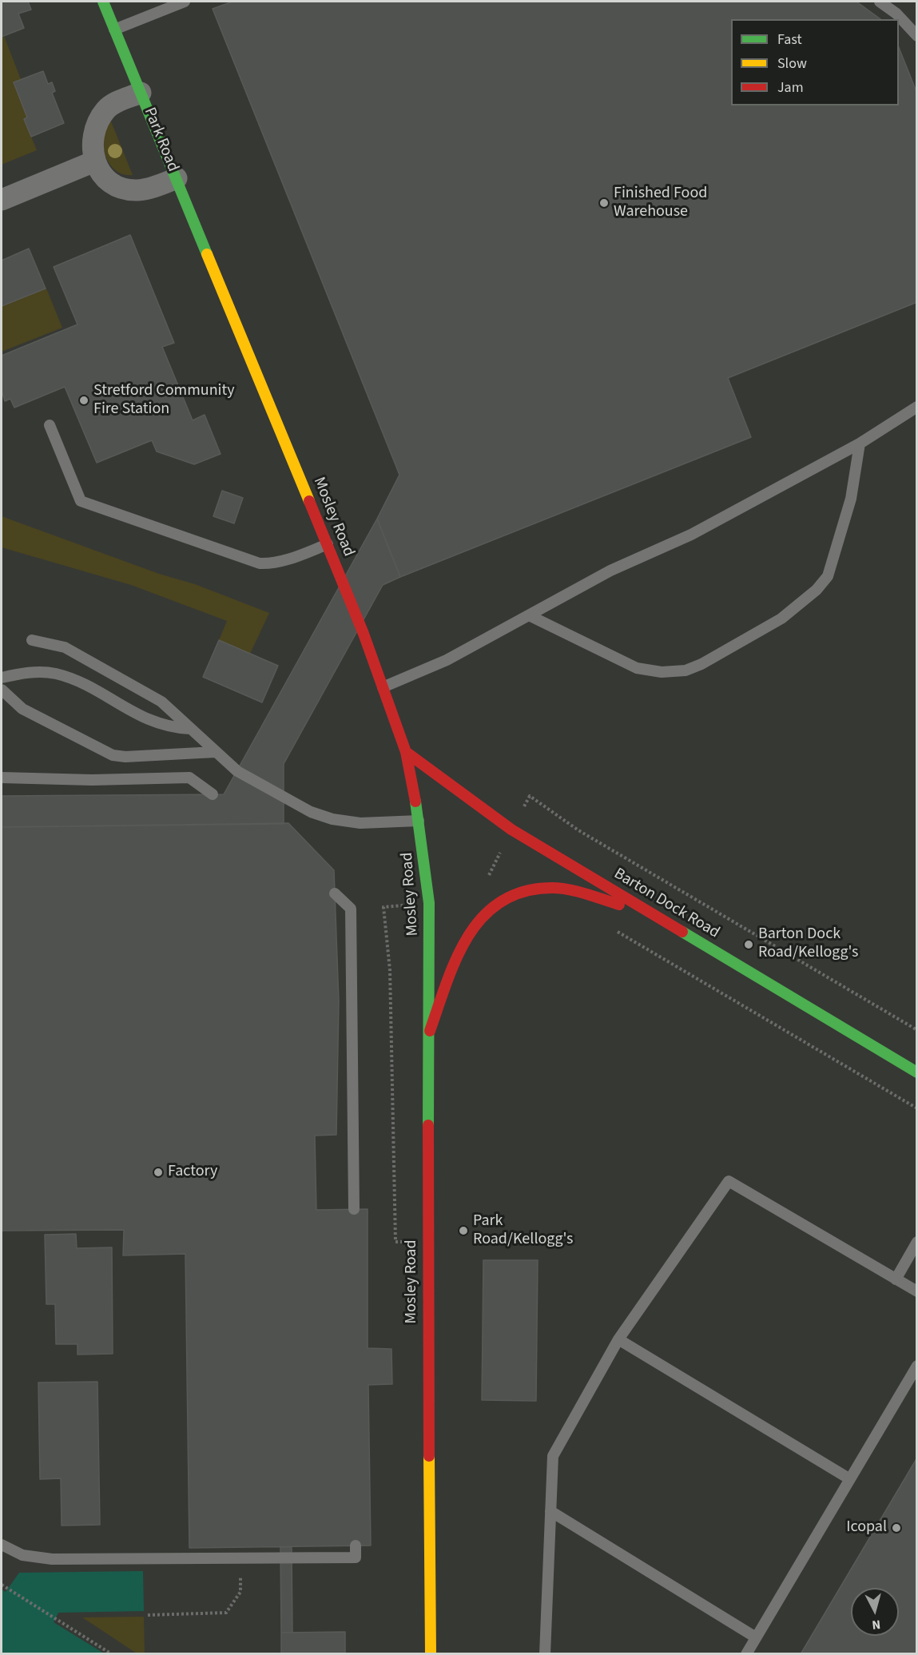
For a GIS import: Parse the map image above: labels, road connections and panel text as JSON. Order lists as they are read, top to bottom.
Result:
{
  "streets": {
    "main road": ["Park Road", "Mosley Road", "Barton Dock Road"]
  },
  "crossings": [
    ["Park Road", "Mosley Road"],
    ["Mosley Road", "Barton Dock Road"]
  ],
  "places": [
    "Finished Food Warehouse",
    "Stretford Community Fire Station",
    "Barton Dock Road/Kellogg's",
    "Factory",
    "Park Road/Kellogg's",
    "Icopal"
  ],
  "legend": ["Fast", "Slow", "Jam"],
  "north": "bottom"
}
